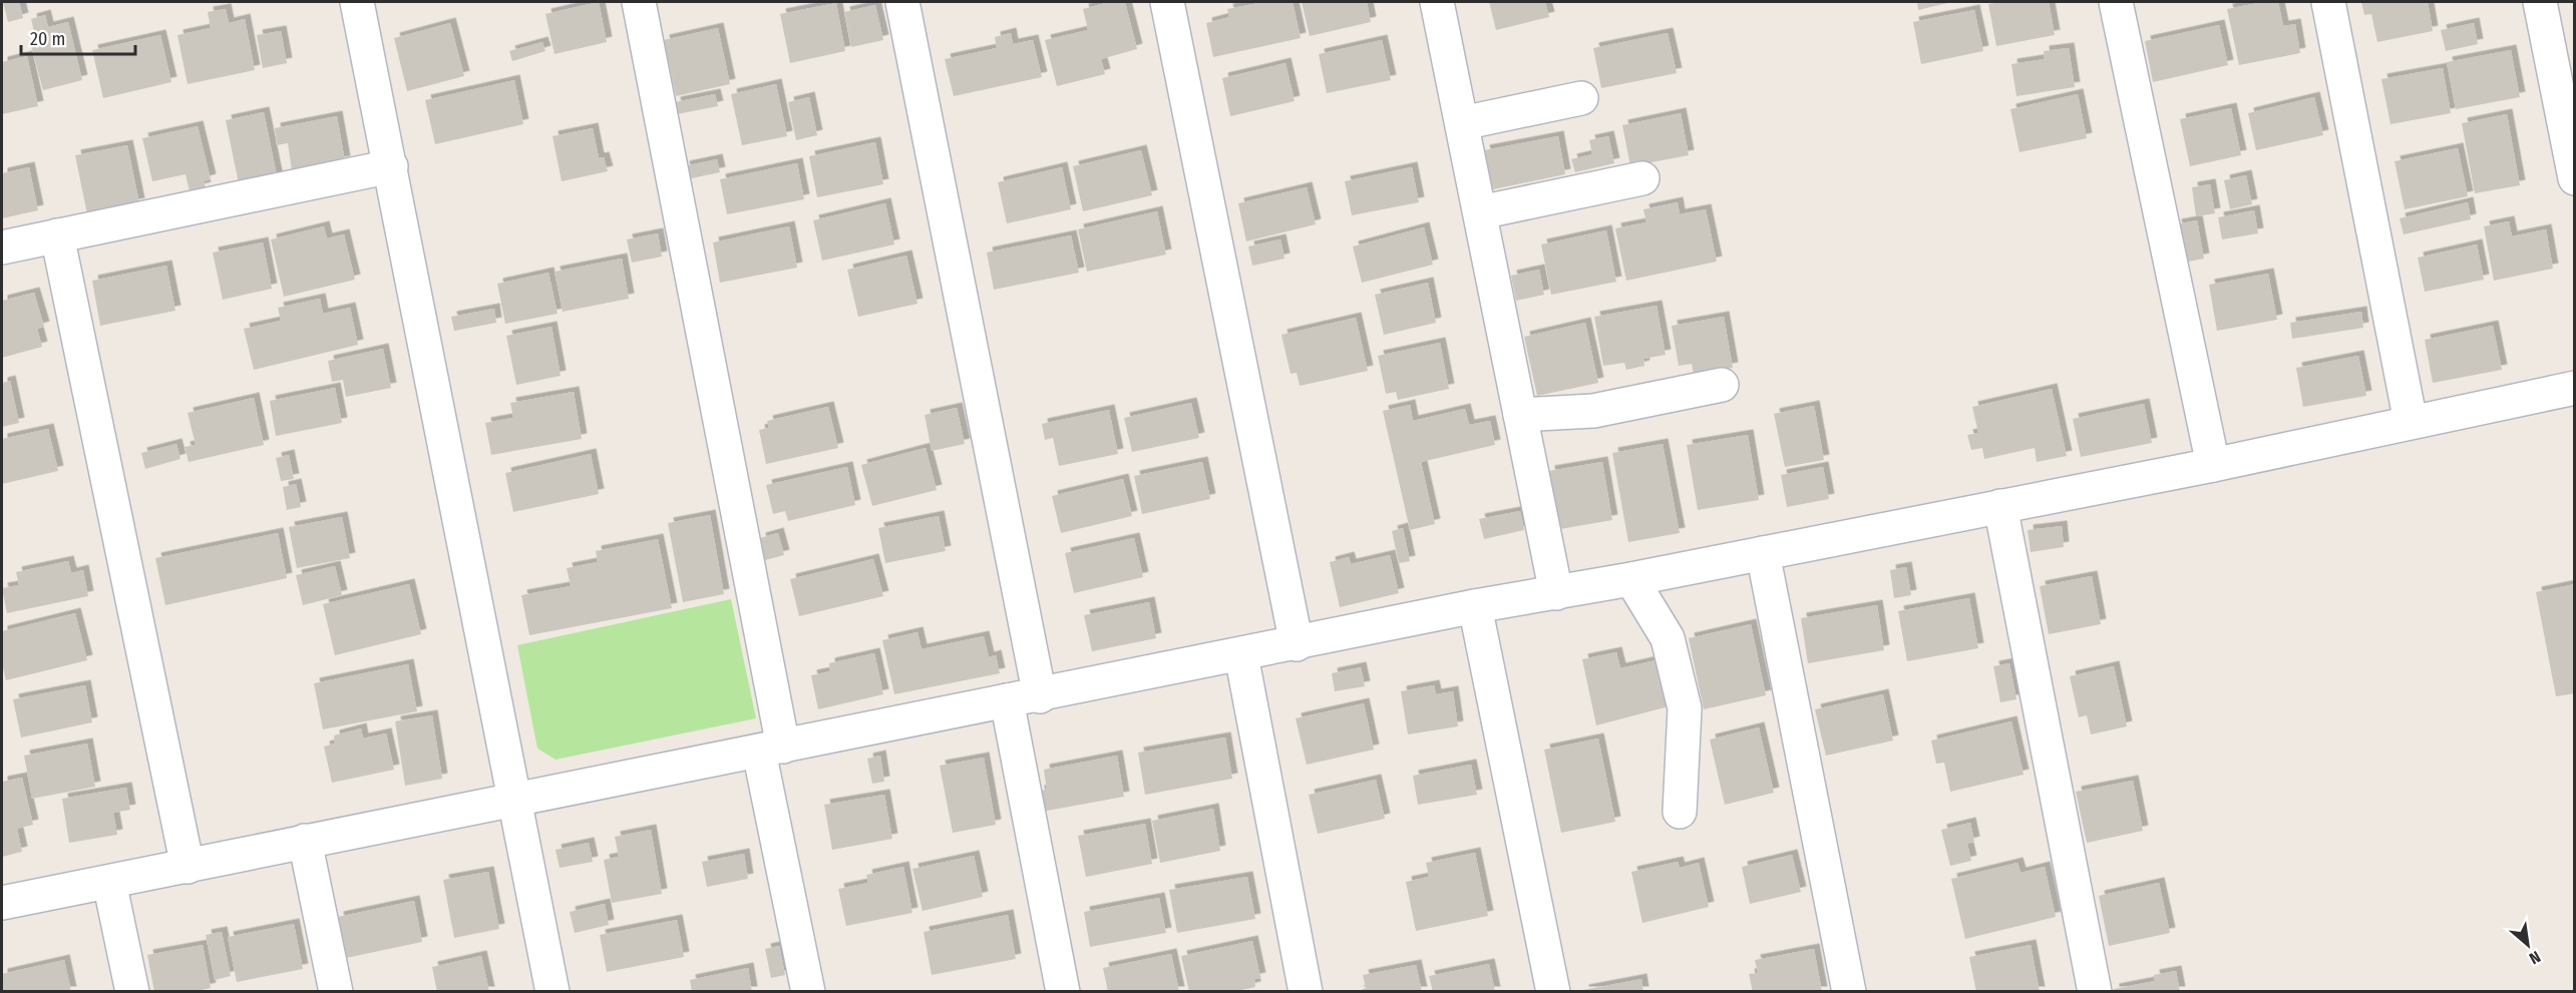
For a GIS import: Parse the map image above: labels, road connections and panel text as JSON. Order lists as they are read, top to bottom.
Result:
{
  "scale_bar": "20 m",
  "north": "bottom right"
}
